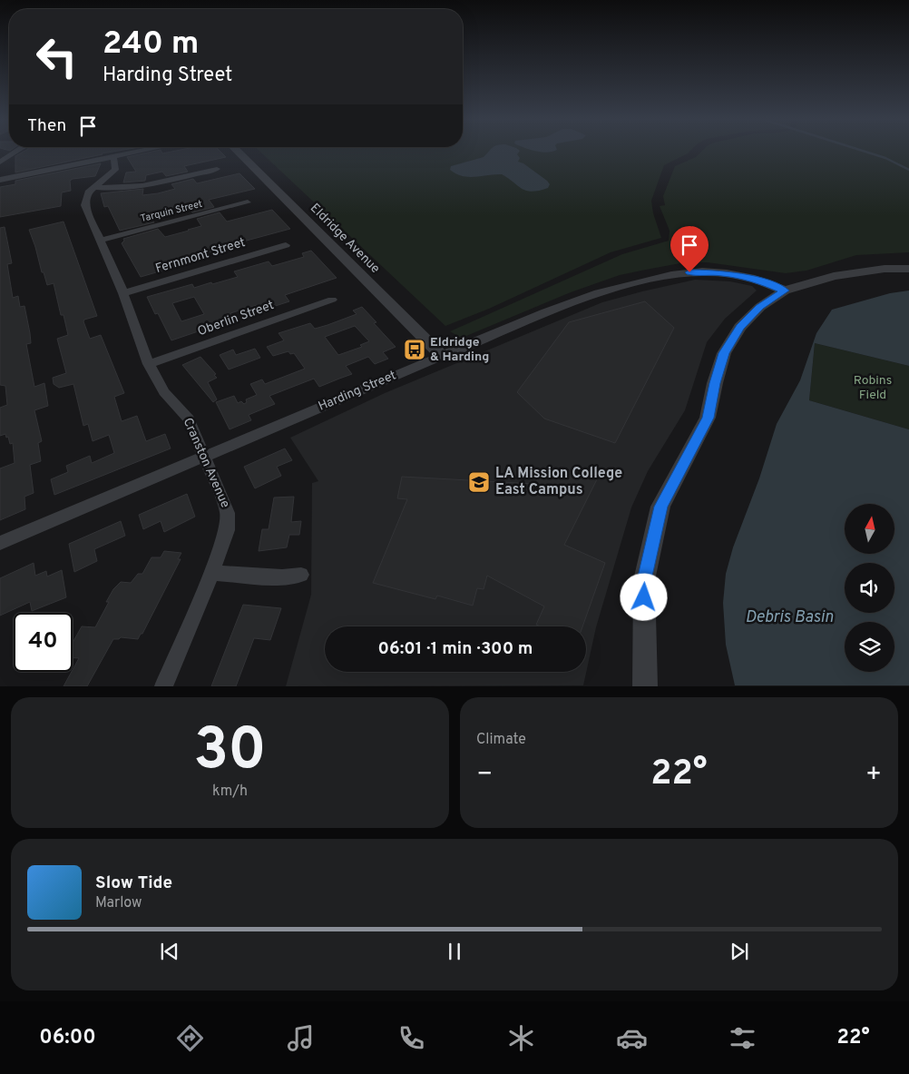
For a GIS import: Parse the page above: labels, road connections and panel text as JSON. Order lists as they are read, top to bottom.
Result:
{
  "streets": {
    "street": [
      "Tarquin Street",
      "Eldridge Avenue",
      "Fernmont Street",
      "Oberlin Street",
      "Harding Street",
      "Cranston Avenue"
    ]
  },
  "crossings": [
    ["Tarquin Street", "Cranston Avenue"],
    ["Eldridge Avenue", "Harding Street"],
    ["Fernmont Street", "Cranston Avenue"],
    ["Oberlin Street", "Cranston Avenue"],
    ["Harding Street", "Cranston Avenue"]
  ],
  "water": ["Debris Basin"],
  "parks": ["Robins Field"],
  "places": {
    "bus stop": ["Eldridge & Harding"],
    "school or university": ["LA Mission College East Campus"]
  },
  "north": "top",
  "page": {
    "turn": ["240 m", "Harding Street"],
    "then": "Then",
    "limit": "40",
    "trip": "06:01 · 1 min · 300 m",
    "tile": [
      ["30", "km/h"],
      "Climate"
    ],
    "heat": ["−", "22°", "+"],
    "song": ["Slow Tide", "Marlow"],
    "tabs": ["06:00", "22°"]
  }
}
